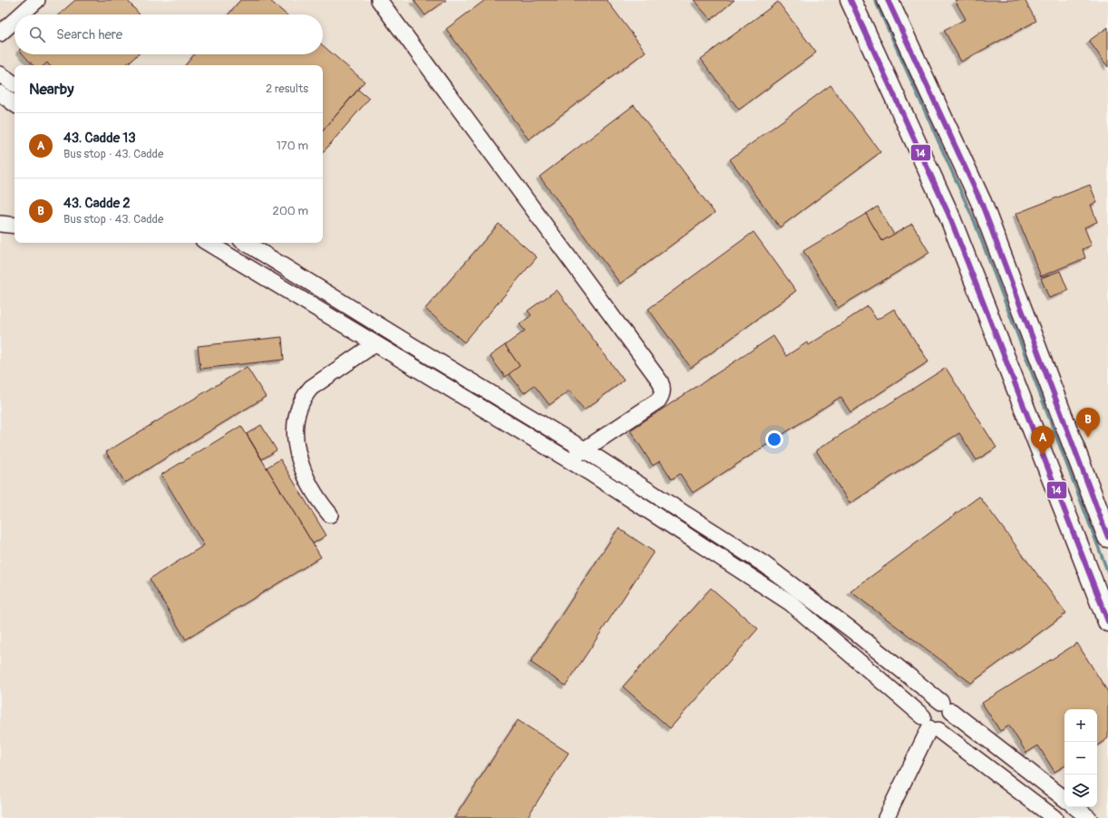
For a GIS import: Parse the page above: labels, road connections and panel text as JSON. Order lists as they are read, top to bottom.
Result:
{
  "lines": ["transit line 14"],
  "page": {
    "search": "Search here",
    "heading": ["Nearby", "2 results"],
    "list": [
      {
        "mark": "A",
        "name": "43. Cadde 13",
        "note": "Bus stop · 43. Cadde",
        "value": "170 m"
      },
      {
        "mark": "B",
        "name": "43. Cadde 2",
        "note": "Bus stop · 43. Cadde",
        "value": "200 m"
      }
    ],
    "pins": ["B", "A"],
    "map_buttons": ["+", "−"]
  }
}
